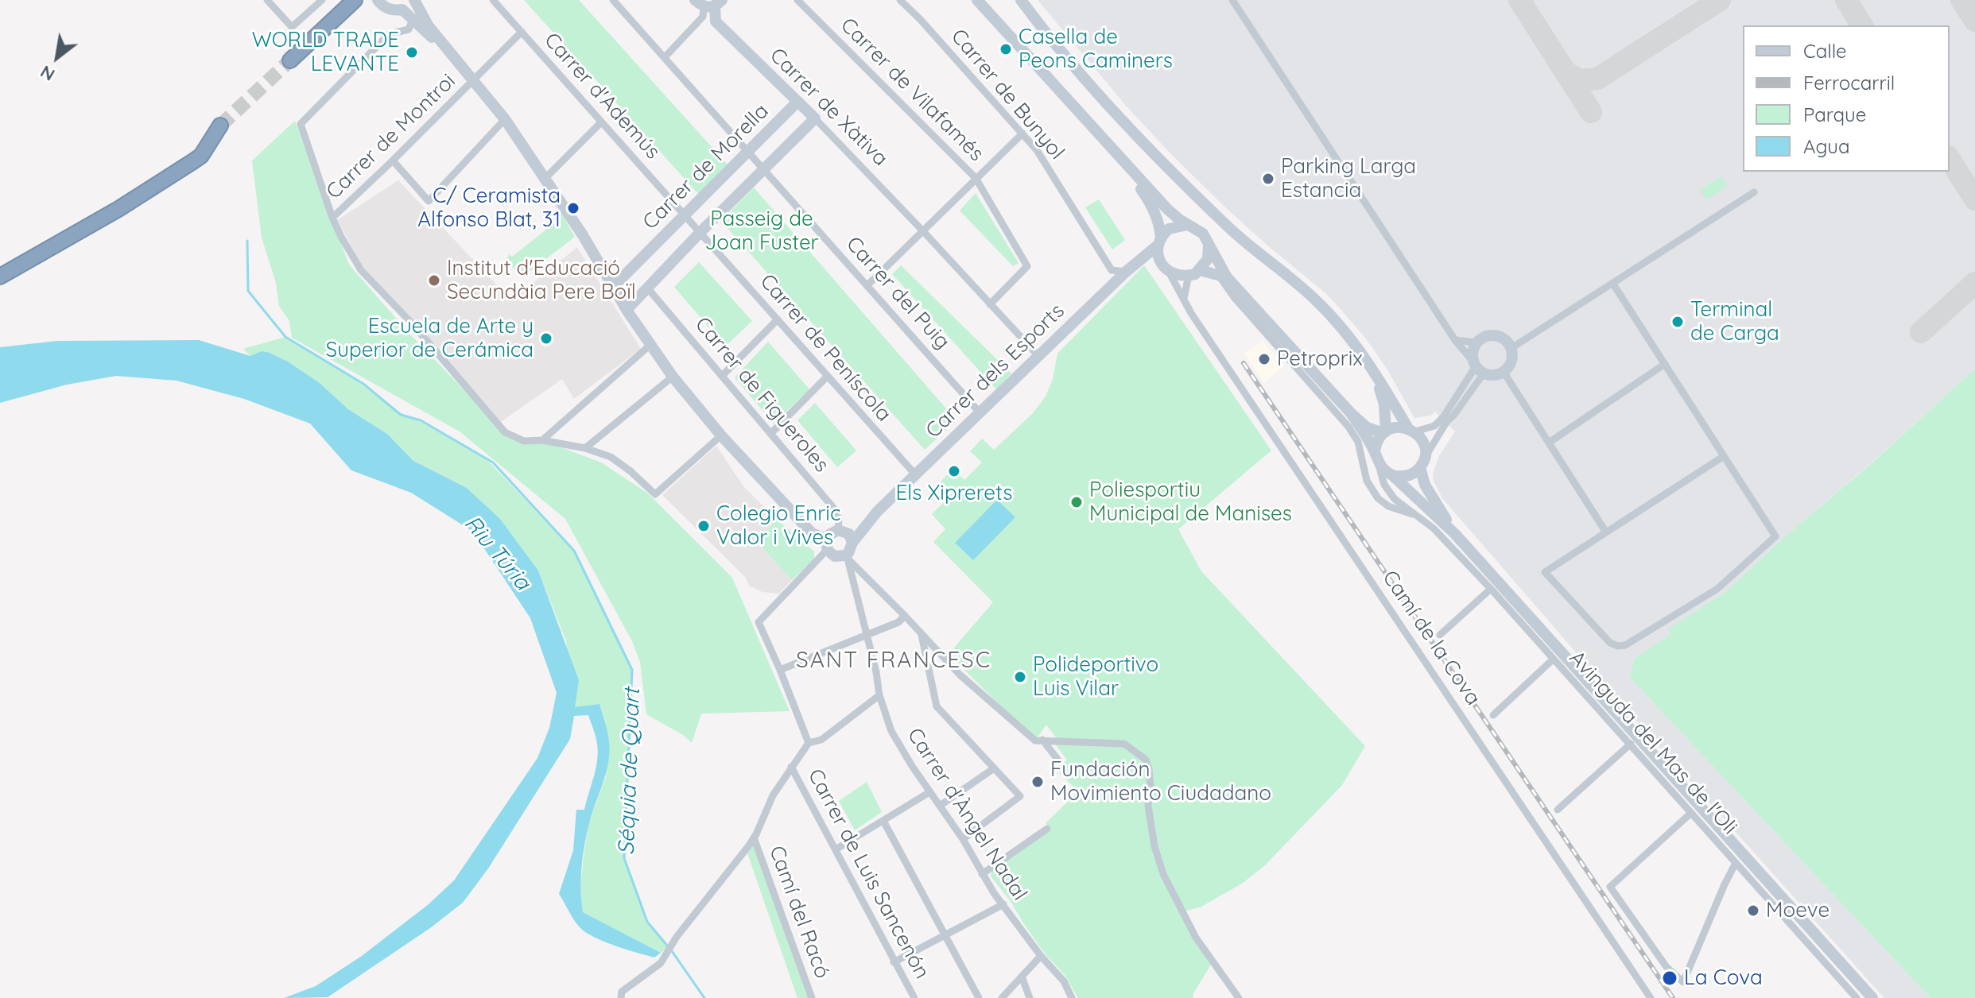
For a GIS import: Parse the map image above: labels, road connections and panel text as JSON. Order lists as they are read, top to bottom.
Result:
{
  "streets": {
    "main road": ["Carrer de Xàtiva", "Carrer de Morella", "Carrer dels Esports"],
    "street": [
      "Carrer de Vilafamés",
      "Carrer de Bunyol",
      "Carrer d'Ademús",
      "Carrer de Montroi",
      "Carrer del Puig",
      "Carrer de Peníscola",
      "Carrer de Figueroles",
      "Camí de la Cova",
      "Avinguda del Mas de l'Oli",
      "Carrer d'Àngel Nadal",
      "Carrer de Luis Sancenón",
      "Camí del Racó"
    ]
  },
  "crossings": [
    ["Carrer de Vilafamés", "Carrer de Xàtiva"],
    ["Carrer de Bunyol", "Carrer dels Esports"],
    ["Carrer d'Ademús", "Carrer de Montroi"],
    ["Carrer d'Ademús", "Carrer de Morella"],
    ["Carrer d'Ademús", "Carrer de Peníscola"],
    ["Carrer de Xàtiva", "Carrer de Morella"],
    ["Carrer de Xàtiva", "Carrer dels Esports"],
    ["Carrer de Morella", "Carrer del Puig"],
    ["Carrer de Morella", "Carrer de Peníscola"],
    ["Carrer de Morella", "Carrer de Figueroles"],
    ["Carrer del Puig", "Carrer dels Esports"],
    ["Carrer de Peníscola", "Carrer dels Esports"],
    ["Carrer dels Esports", "Carrer de Figueroles"],
    ["Carrer dels Esports", "Camí de la Cova"],
    ["Carrer dels Esports", "Carrer d'Àngel Nadal"],
    ["Carrer de Figueroles", "Carrer d'Àngel Nadal"]
  ],
  "districts": ["SANT FRANCESC"],
  "water": ["Riu Túria", "Séquia de Quart"],
  "parks": ["Passeig de Joan Fuster"],
  "places": [
    "Casella de Peons Caminers",
    "WORLD TRADE LEVANTE",
    "Parking Larga Estancia",
    "C/ Ceramista Alfonso Blat, 31",
    "Institut d'Educació Secundàia Pere Boïl",
    "Terminal de Carga",
    "Escuela de Arte y Superior de Cerámica",
    "Petroprix",
    "Els Xiprerets",
    "Poliesportiu Municipal de Manises",
    "Colegio Enric Valor i Vives",
    "Polideportivo Luis Vilar",
    "Fundación Movimiento Ciudadano",
    "Moeve",
    "La Cova"
  ],
  "legend": [
    "Calle",
    "Ferrocarril",
    "Parque",
    "Agua"
  ],
  "north": "bottom left"
}
